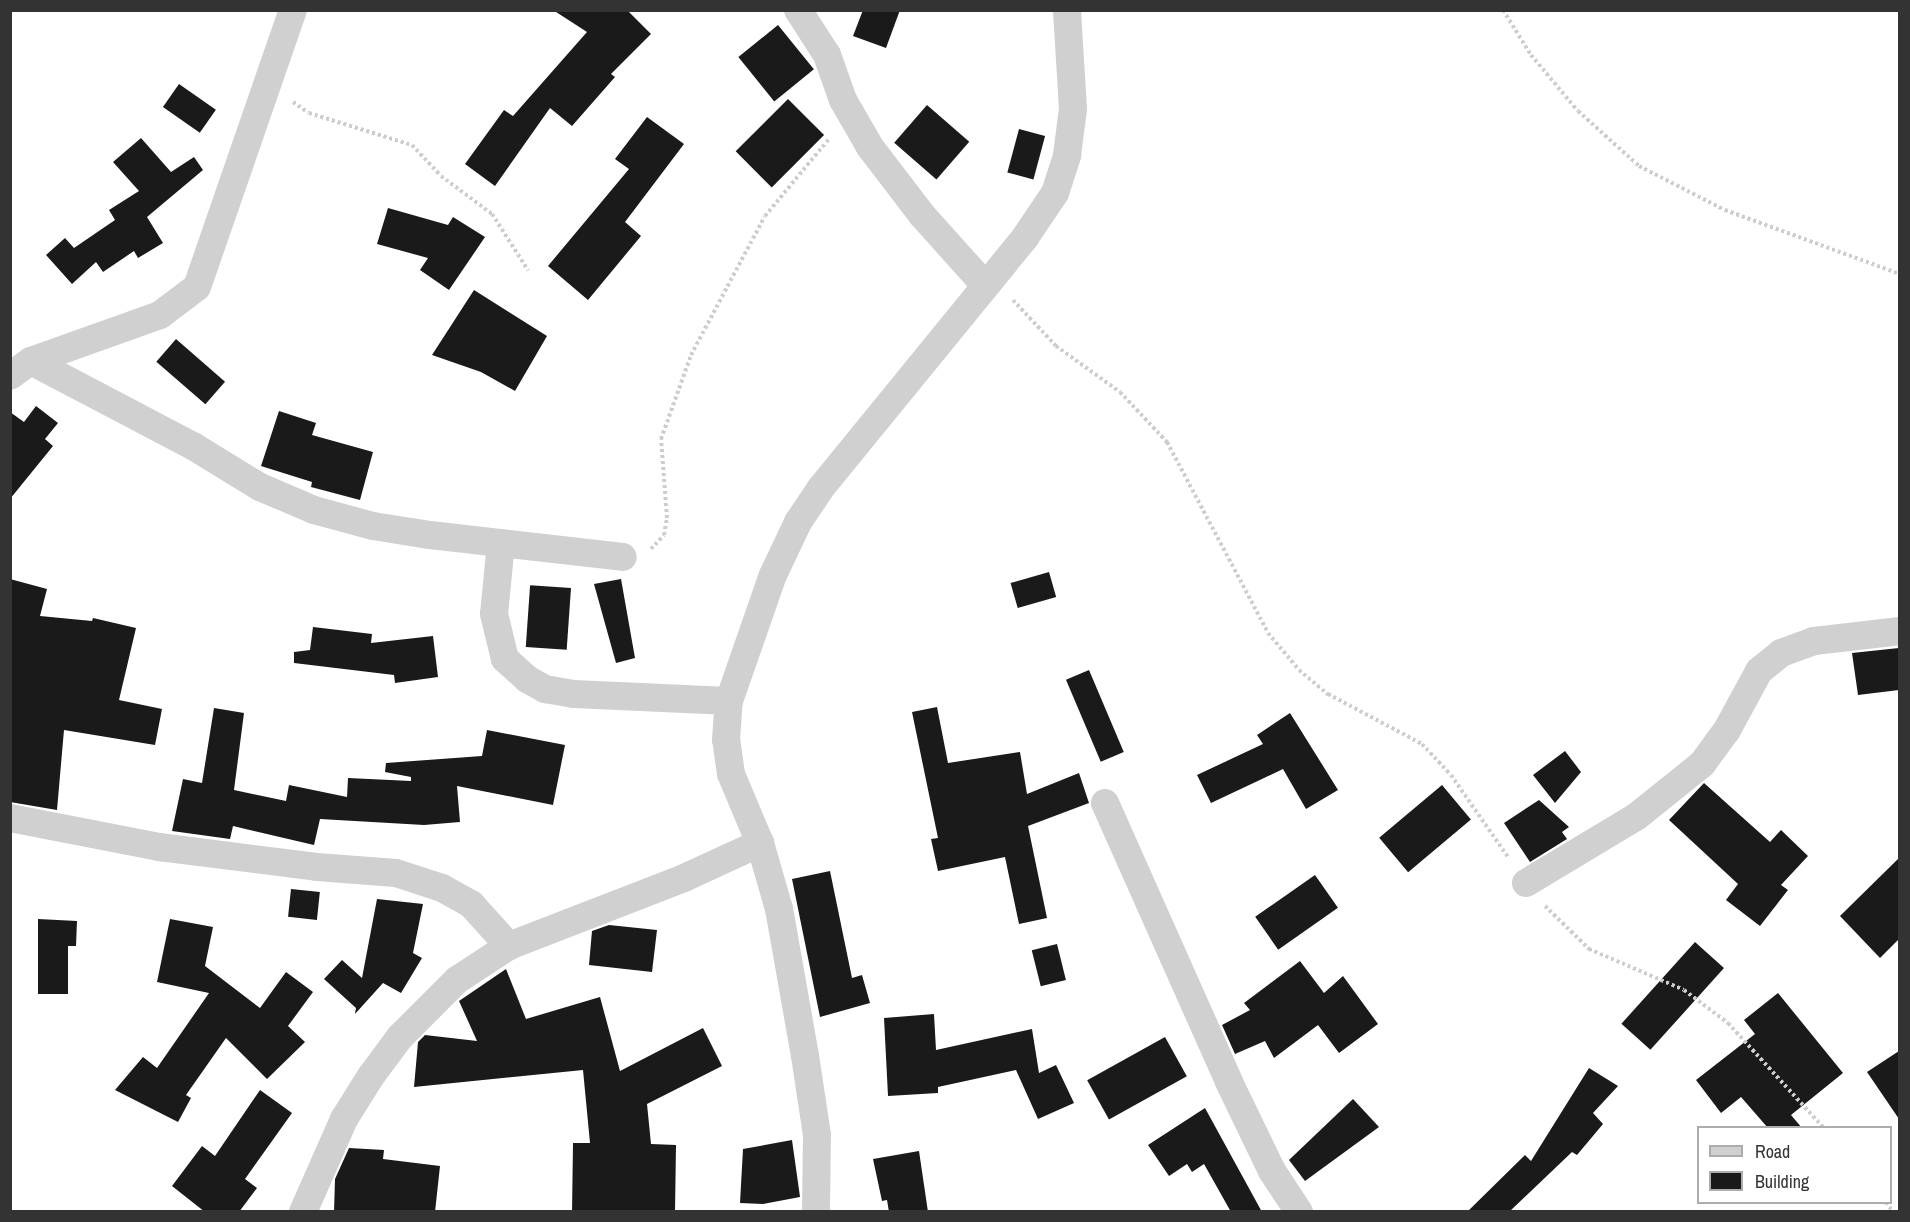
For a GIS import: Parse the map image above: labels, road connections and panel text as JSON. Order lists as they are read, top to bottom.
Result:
{
  "legend": ["Road", "Building"]
}
